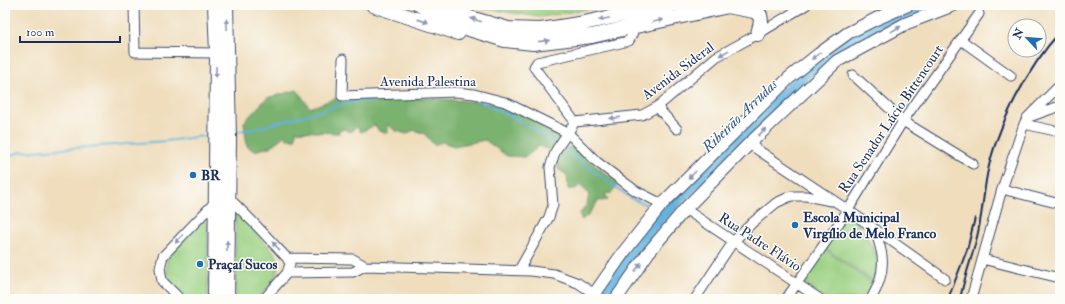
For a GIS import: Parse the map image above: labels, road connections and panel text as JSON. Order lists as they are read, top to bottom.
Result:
{
  "streets": {
    "street": [
      "Avenida Sideral",
      "Avenida Palestina",
      "Rua Senador Lúcio Bittencourt",
      "Rua Padre Flávio"
    ]
  },
  "crossings": [
    ["Rua Senador Lúcio Bittencourt", "Rua Padre Flávio"]
  ],
  "one_way": ["Avenida Sideral"],
  "water": ["Ribeirão Arrudas"],
  "places": ["BR", "Escola Municipal Virgílio de Melo Franco", "Praçaí Sucos"],
  "scale_bar": "100 m",
  "north": "top left"
}
